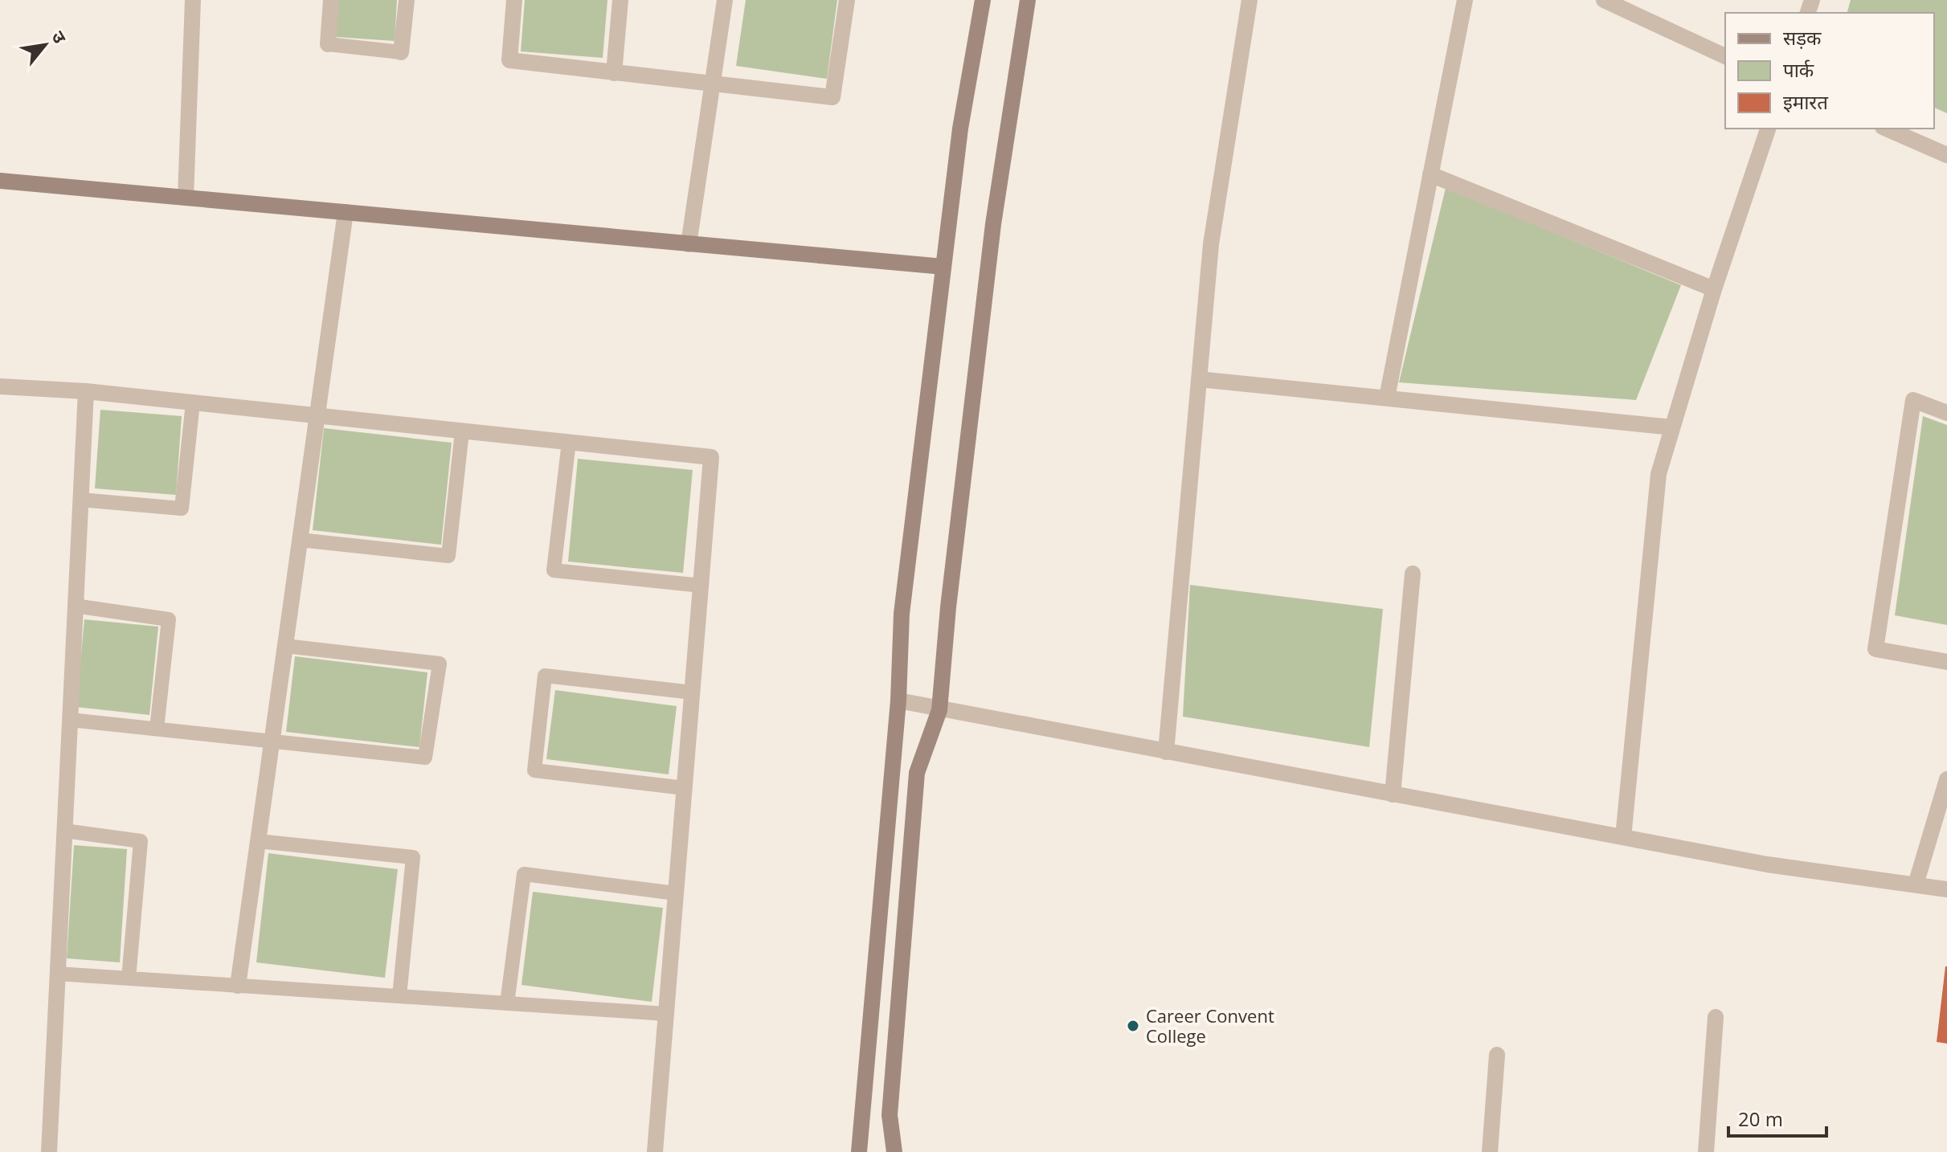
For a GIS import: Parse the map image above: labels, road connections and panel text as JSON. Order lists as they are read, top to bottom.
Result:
{
  "places": ["Career Convent College"],
  "legend": ["सड़क", "पार्क", "इमारत"],
  "scale_bar": "20 m",
  "north": "top right"
}
